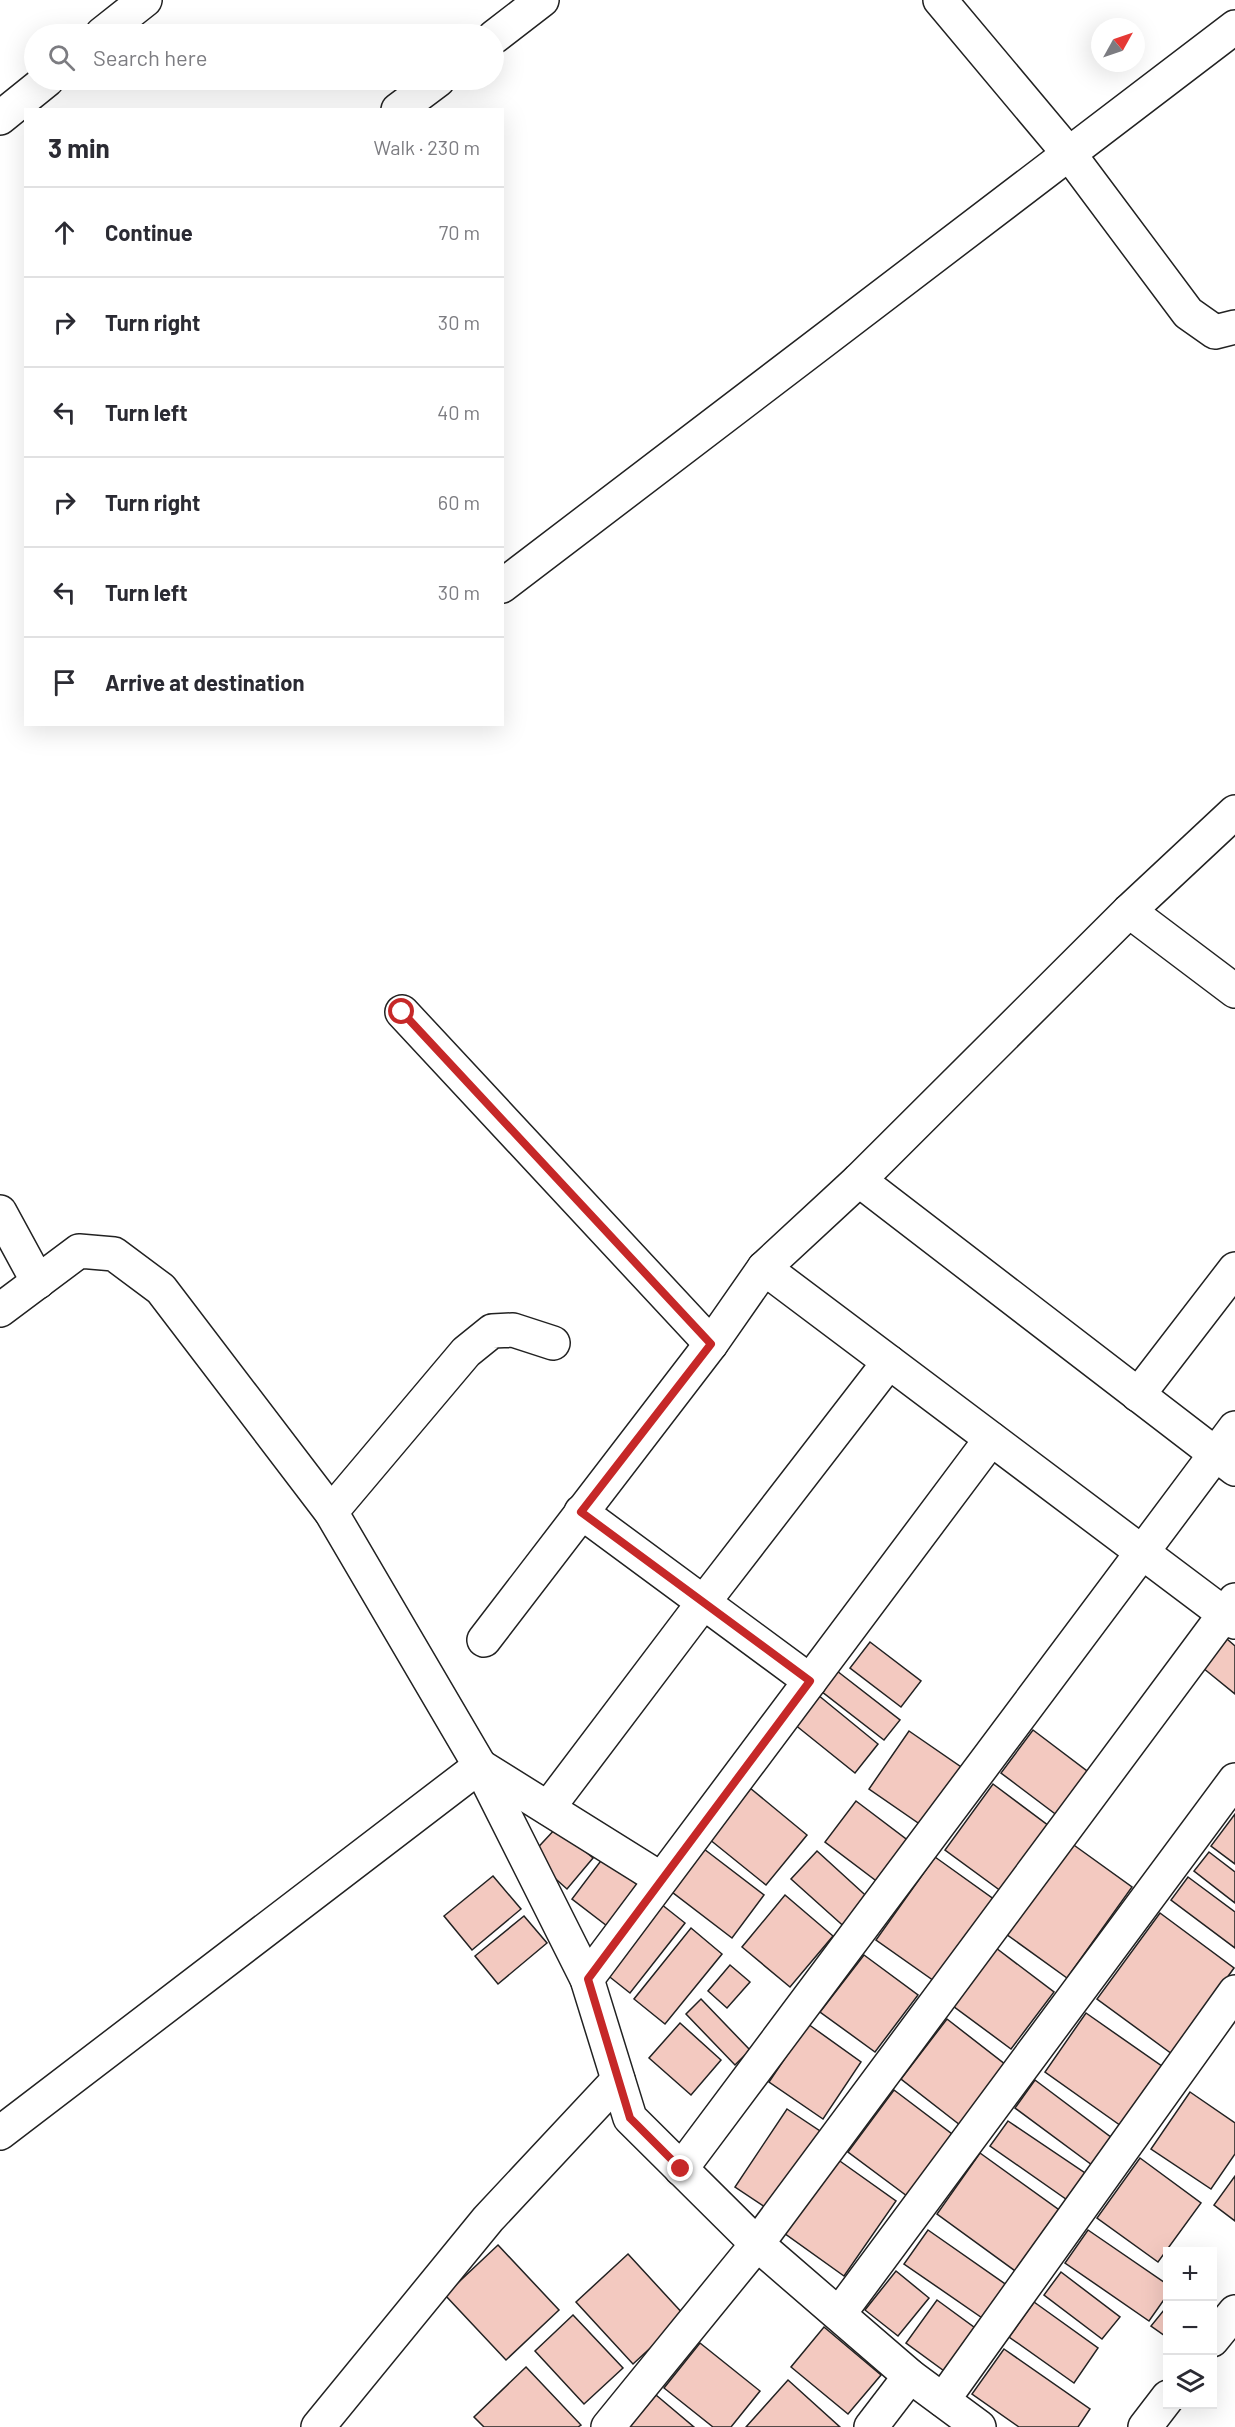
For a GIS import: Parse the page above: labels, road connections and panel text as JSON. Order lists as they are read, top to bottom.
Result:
{
  "north": "top right",
  "page": {
    "search": "Search here",
    "heading": ["3 min", "Walk · 230 m"],
    "list": [
      ["Continue", "70 m"],
      ["Turn right", "30 m"],
      ["Turn left", "40 m"],
      ["Turn right", "60 m"],
      ["Turn left", "30 m"],
      "Arrive at destination"
    ],
    "map_buttons": ["+", "−"]
  }
}
